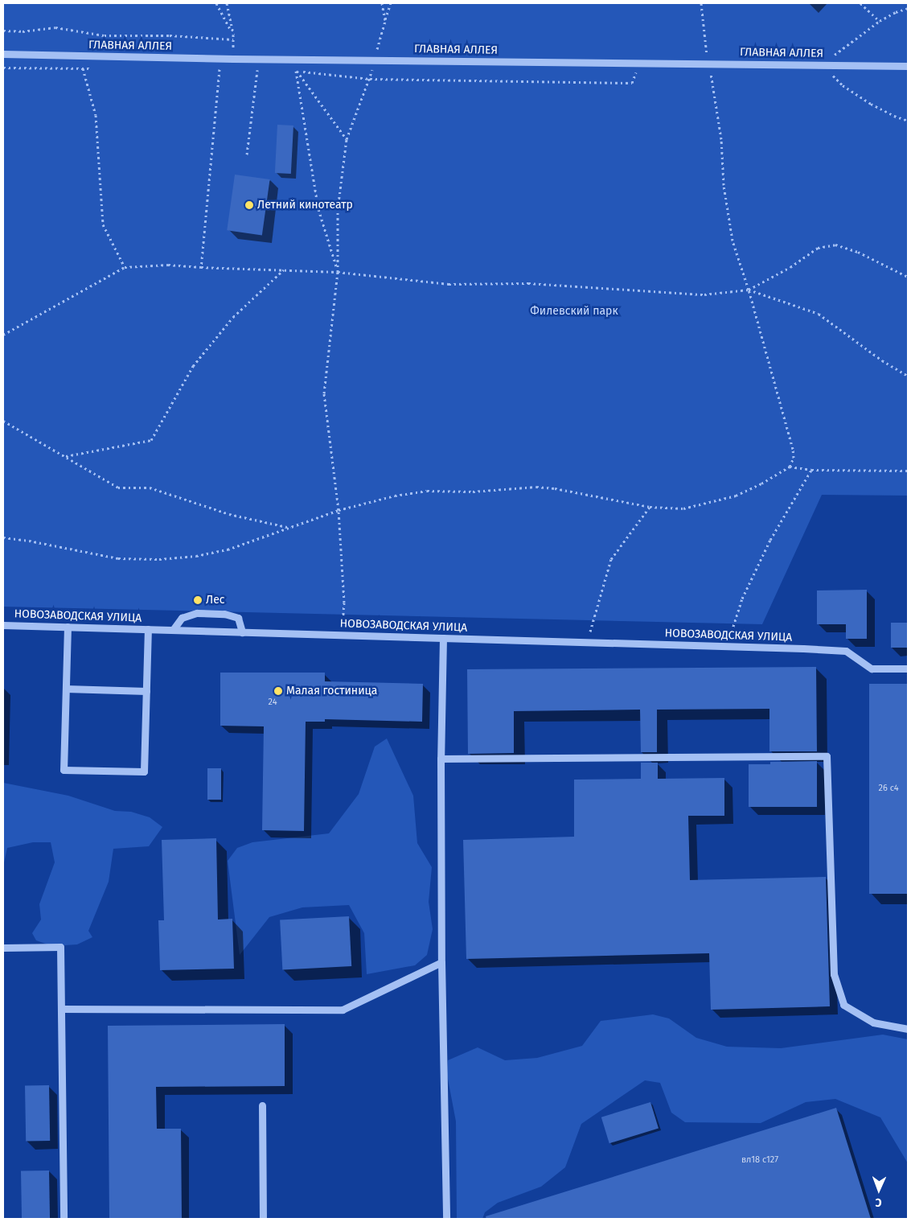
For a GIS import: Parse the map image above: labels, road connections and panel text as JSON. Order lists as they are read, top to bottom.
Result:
{
  "streets": {
    "street": ["ГЛАВНАЯ АЛЛЕЯ", "НОВОЗАВОДСКАЯ УЛИЦА"]
  },
  "parks": ["Филевский парк"],
  "places": ["Летний кинотеатр", "Лес", "Малая гостиница"],
  "house_numbers": ["24", "26 с4", "вл18 с127"],
  "north": "bottom"
}
